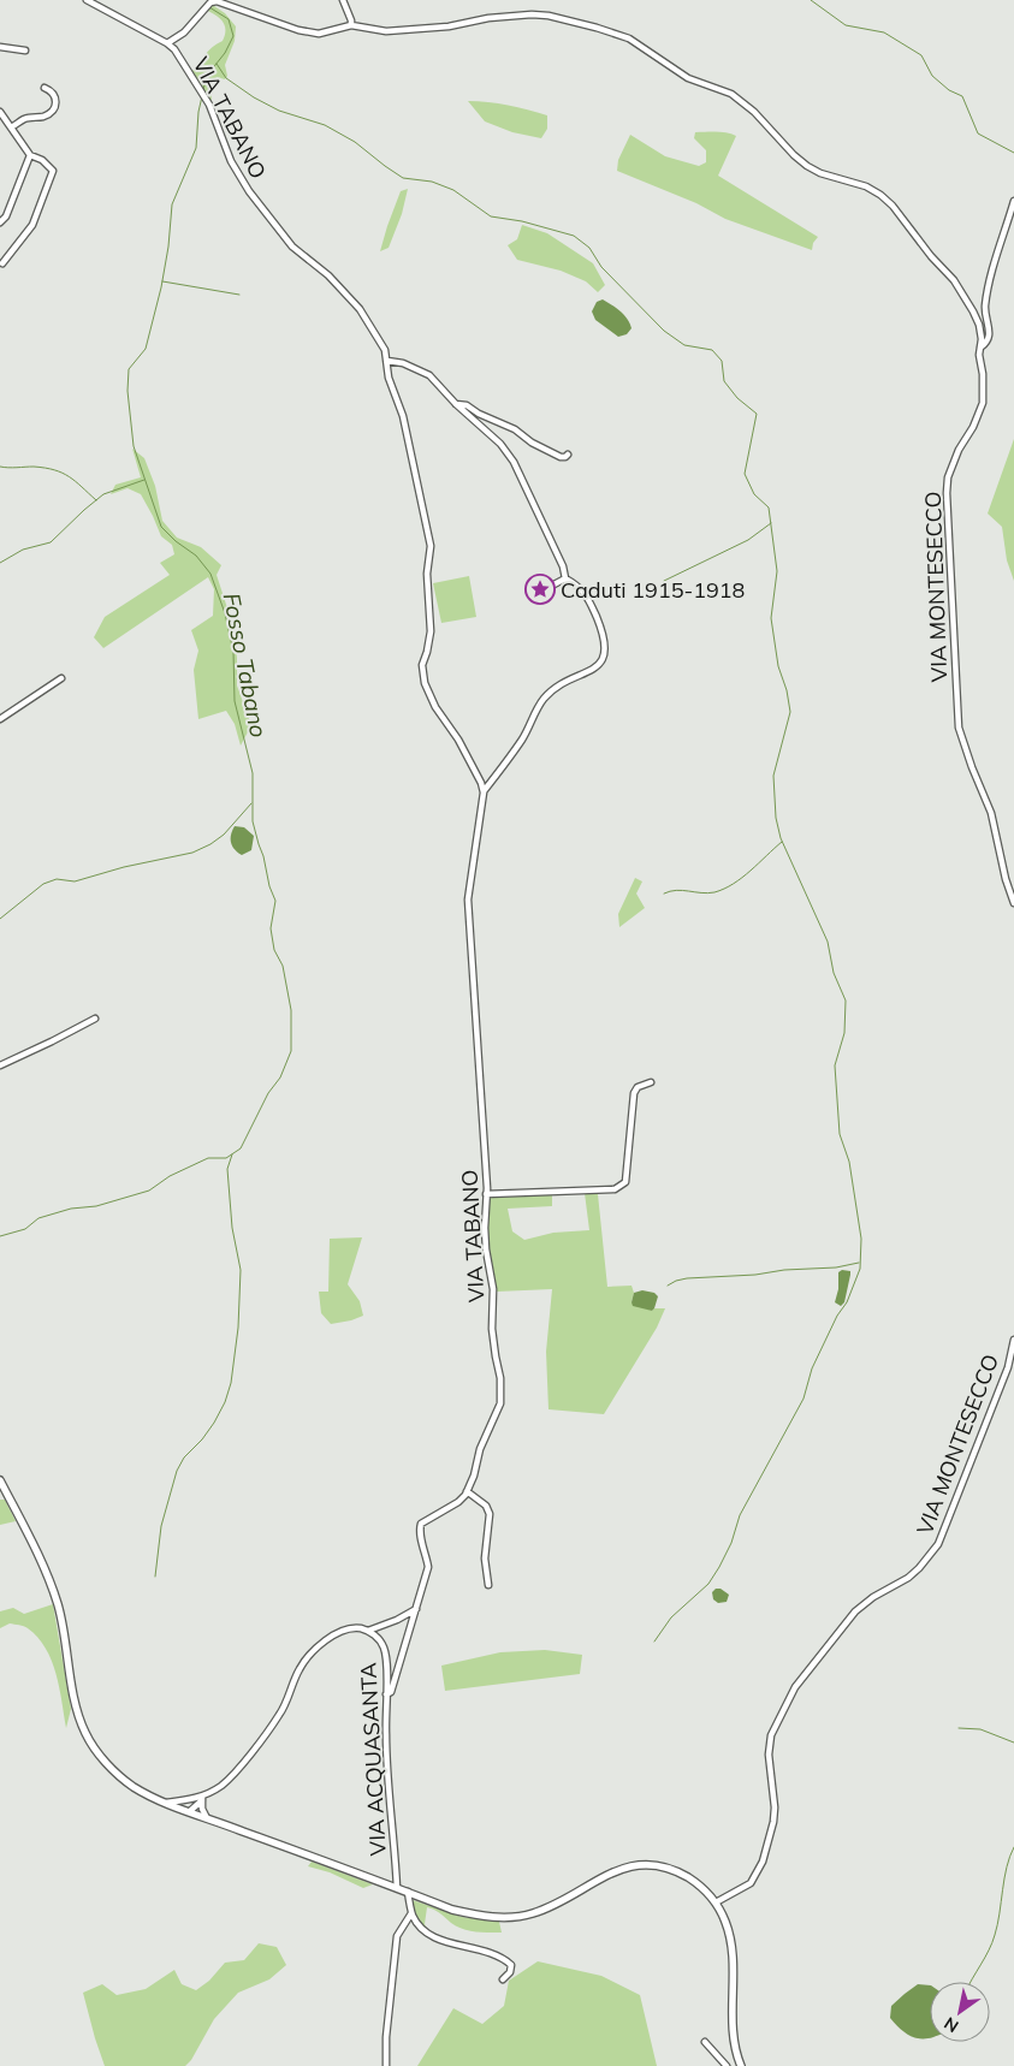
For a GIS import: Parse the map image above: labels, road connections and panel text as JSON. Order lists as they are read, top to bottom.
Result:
{
  "streets": {
    "main road": ["VIA ACQUASANTA"],
    "street": ["VIA TABANO", "VIA MONTESECCO"]
  },
  "crossings": [
    ["VIA TABANO", "VIA MONTESECCO"],
    ["VIA MONTESECCO", "VIA ACQUASANTA"]
  ],
  "water": ["Fosso Tabano"],
  "places": {
    "place": ["Caduti 1915-1918"]
  },
  "north": "bottom left"
}
